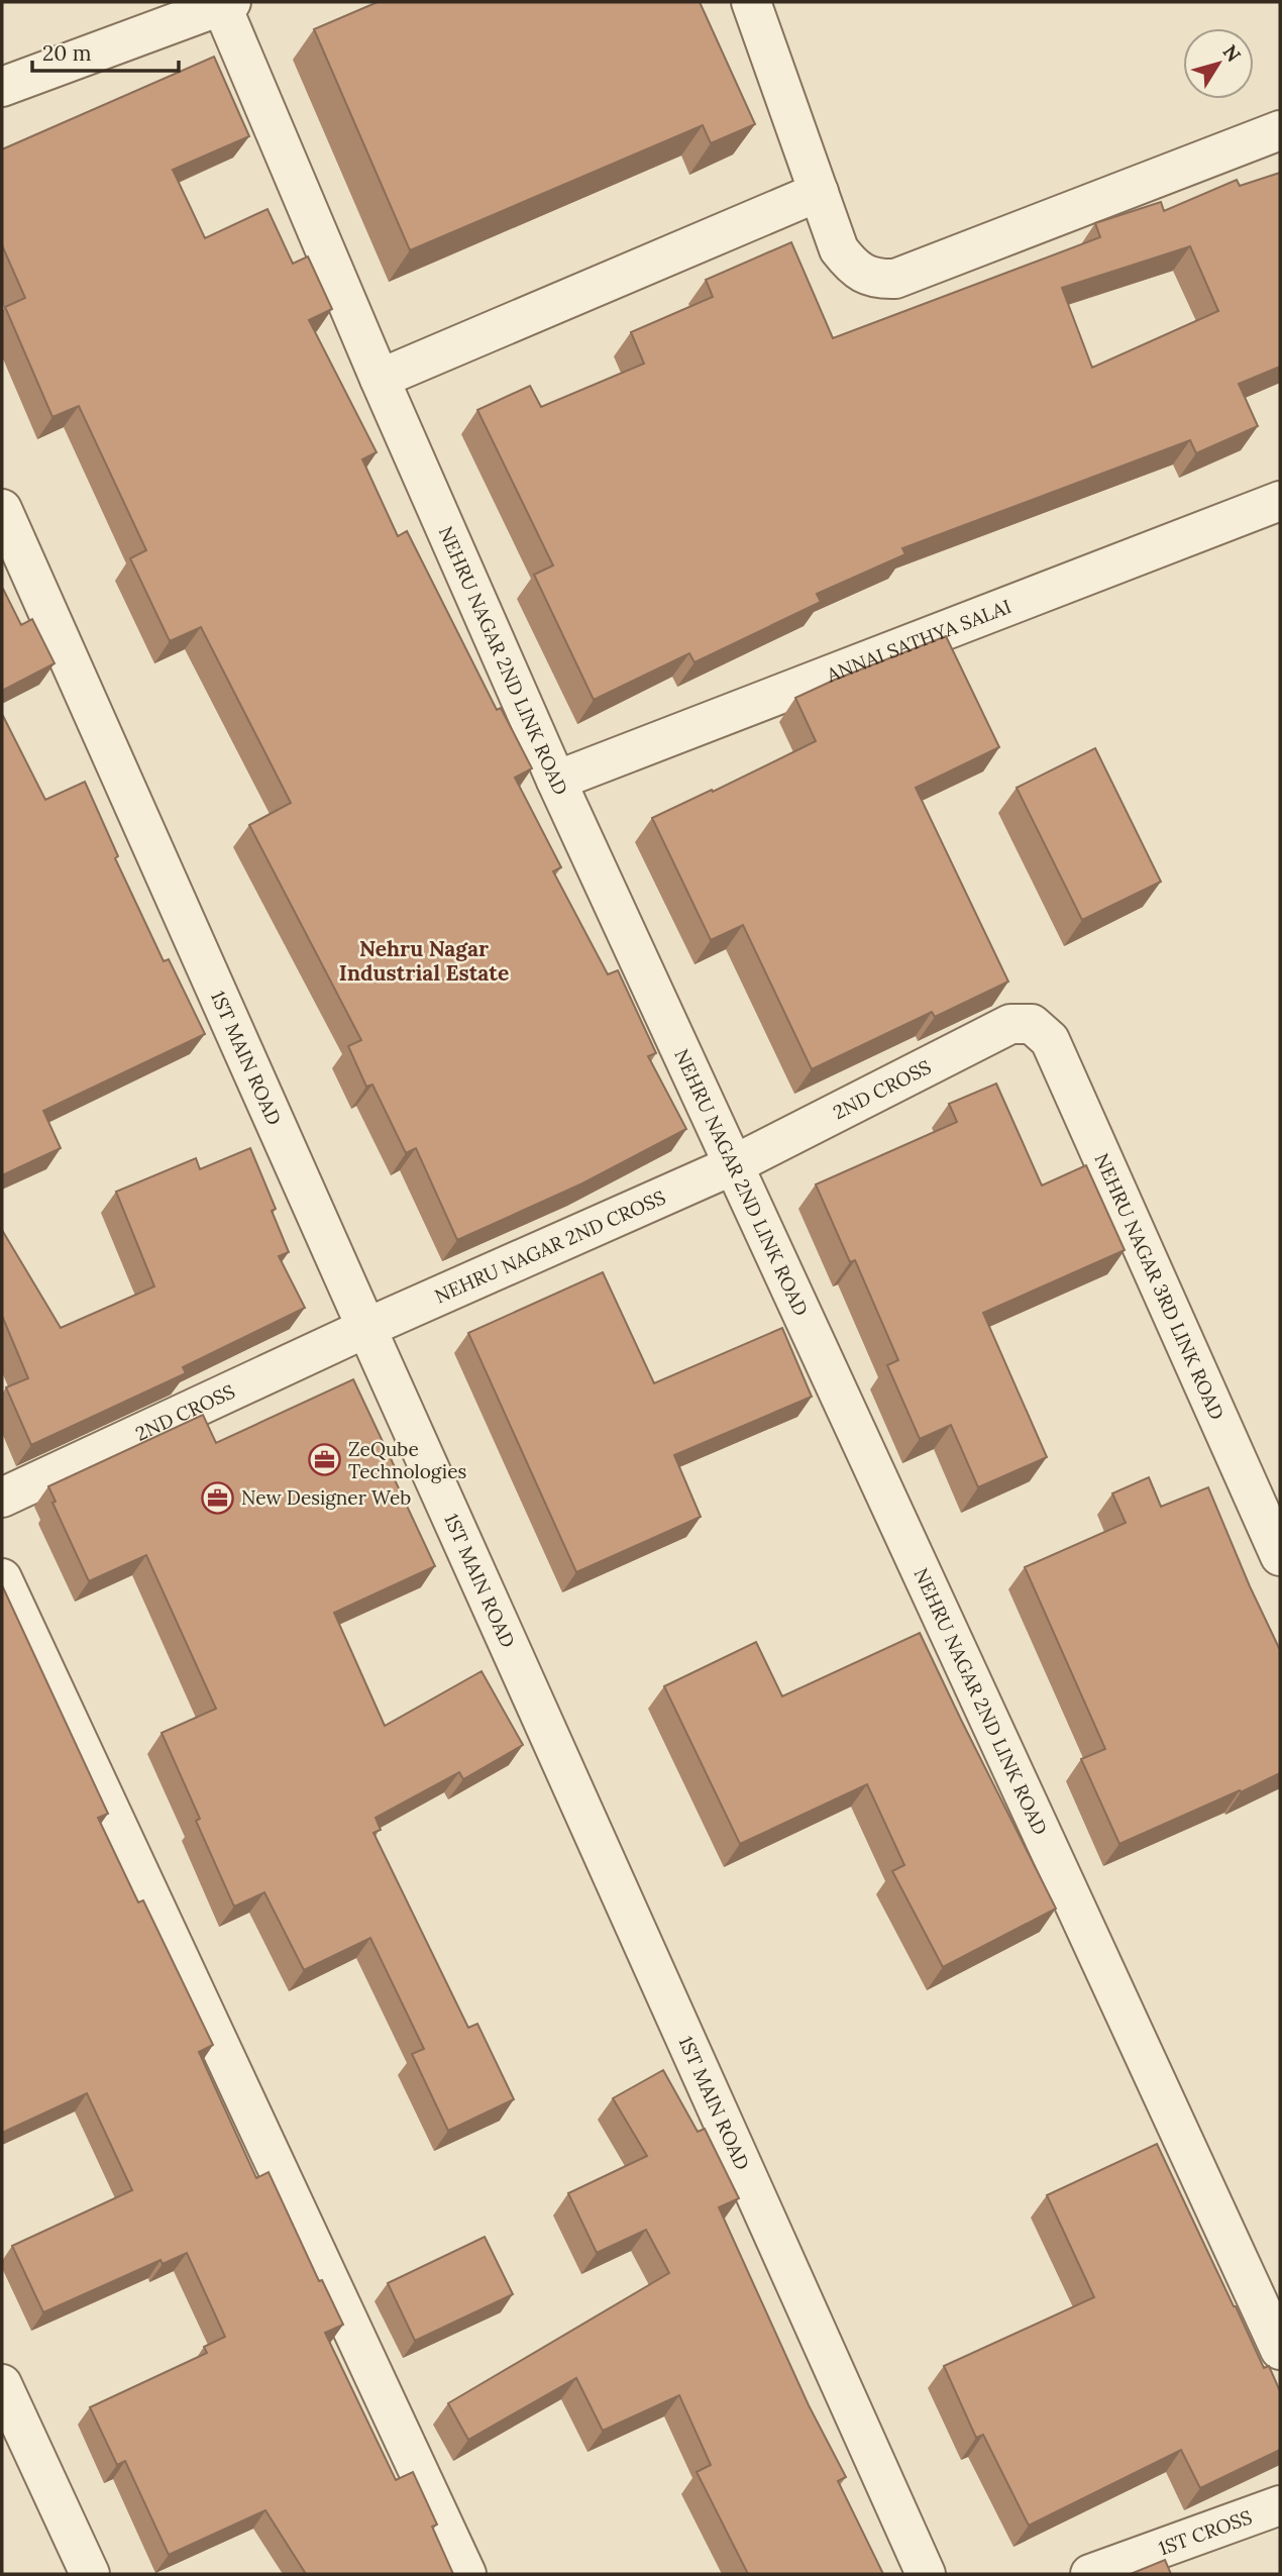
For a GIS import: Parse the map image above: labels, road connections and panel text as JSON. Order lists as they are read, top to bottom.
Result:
{
  "streets": {
    "street": [
      "ANNAI SATHYA SALAI",
      "NEHRU NAGAR 2ND LINK ROAD",
      "1ST MAIN ROAD",
      "2ND CROSS",
      "NEHRU NAGAR 2ND CROSS",
      "NEHRU NAGAR 3RD LINK ROAD",
      "1ST CROSS"
    ]
  },
  "crossings": [
    ["ANNAI SATHYA SALAI", "NEHRU NAGAR 2ND LINK ROAD"],
    ["NEHRU NAGAR 2ND LINK ROAD", "2ND CROSS"],
    ["NEHRU NAGAR 2ND LINK ROAD", "NEHRU NAGAR 2ND CROSS"],
    ["1ST MAIN ROAD", "2ND CROSS"],
    ["1ST MAIN ROAD", "NEHRU NAGAR 2ND CROSS"],
    ["2ND CROSS", "NEHRU NAGAR 2ND CROSS"],
    ["2ND CROSS", "NEHRU NAGAR 3RD LINK ROAD"]
  ],
  "districts": ["Nehru Nagar Industrial Estate"],
  "places": {
    "office": ["ZeQube Technologies", "New Designer Web"]
  },
  "scale_bar": "20 m",
  "north": "top right"
}
